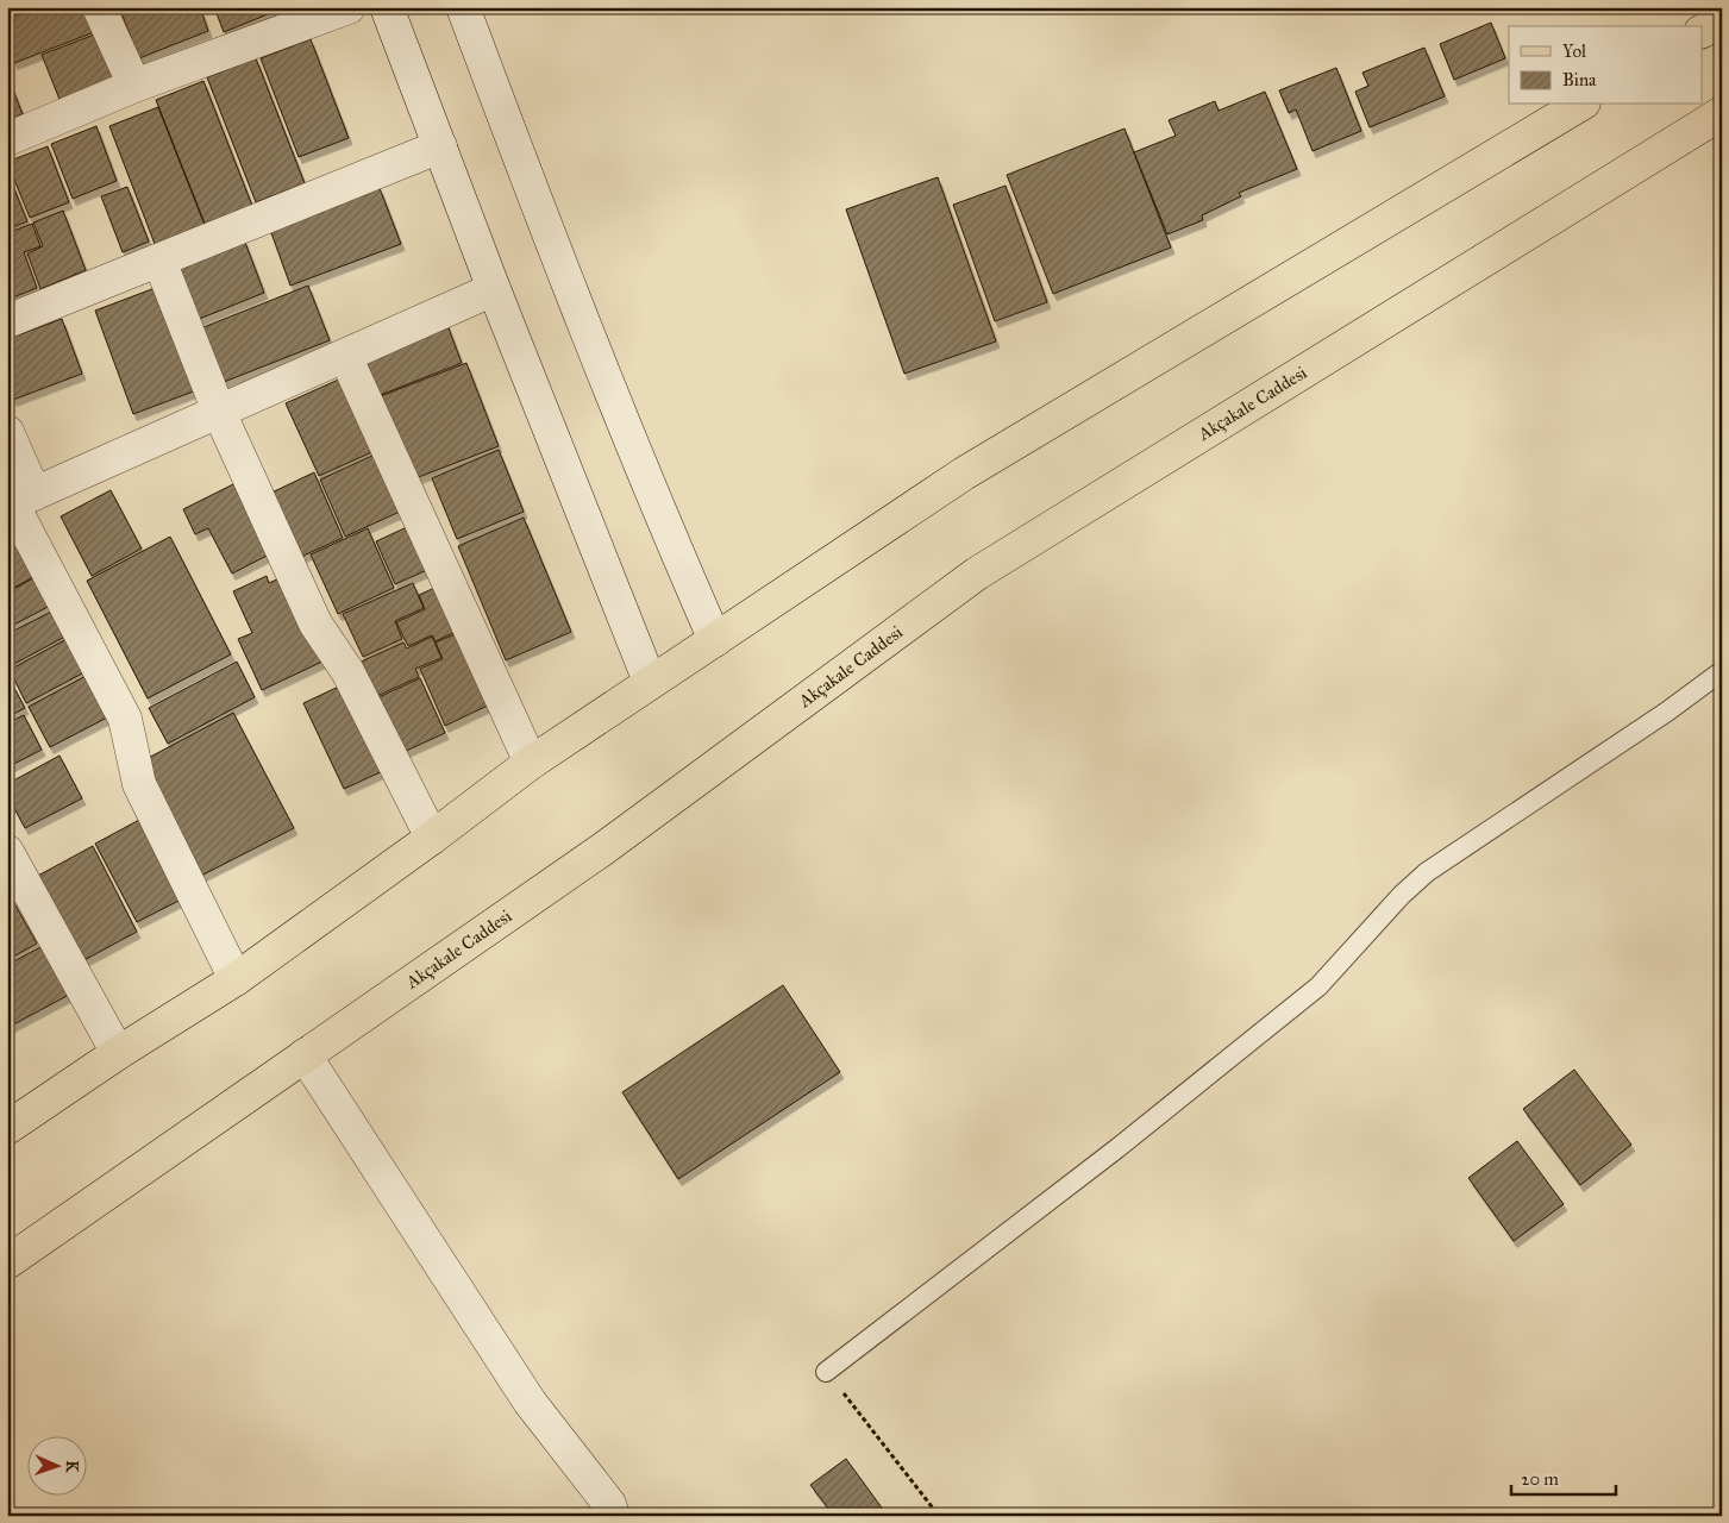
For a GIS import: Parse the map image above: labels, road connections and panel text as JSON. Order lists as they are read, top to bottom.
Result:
{
  "streets": {
    "main road": ["Akçakale Caddesi"]
  },
  "legend": ["Yol", "Bina"],
  "scale_bar": "20 m",
  "north": "right"
}
